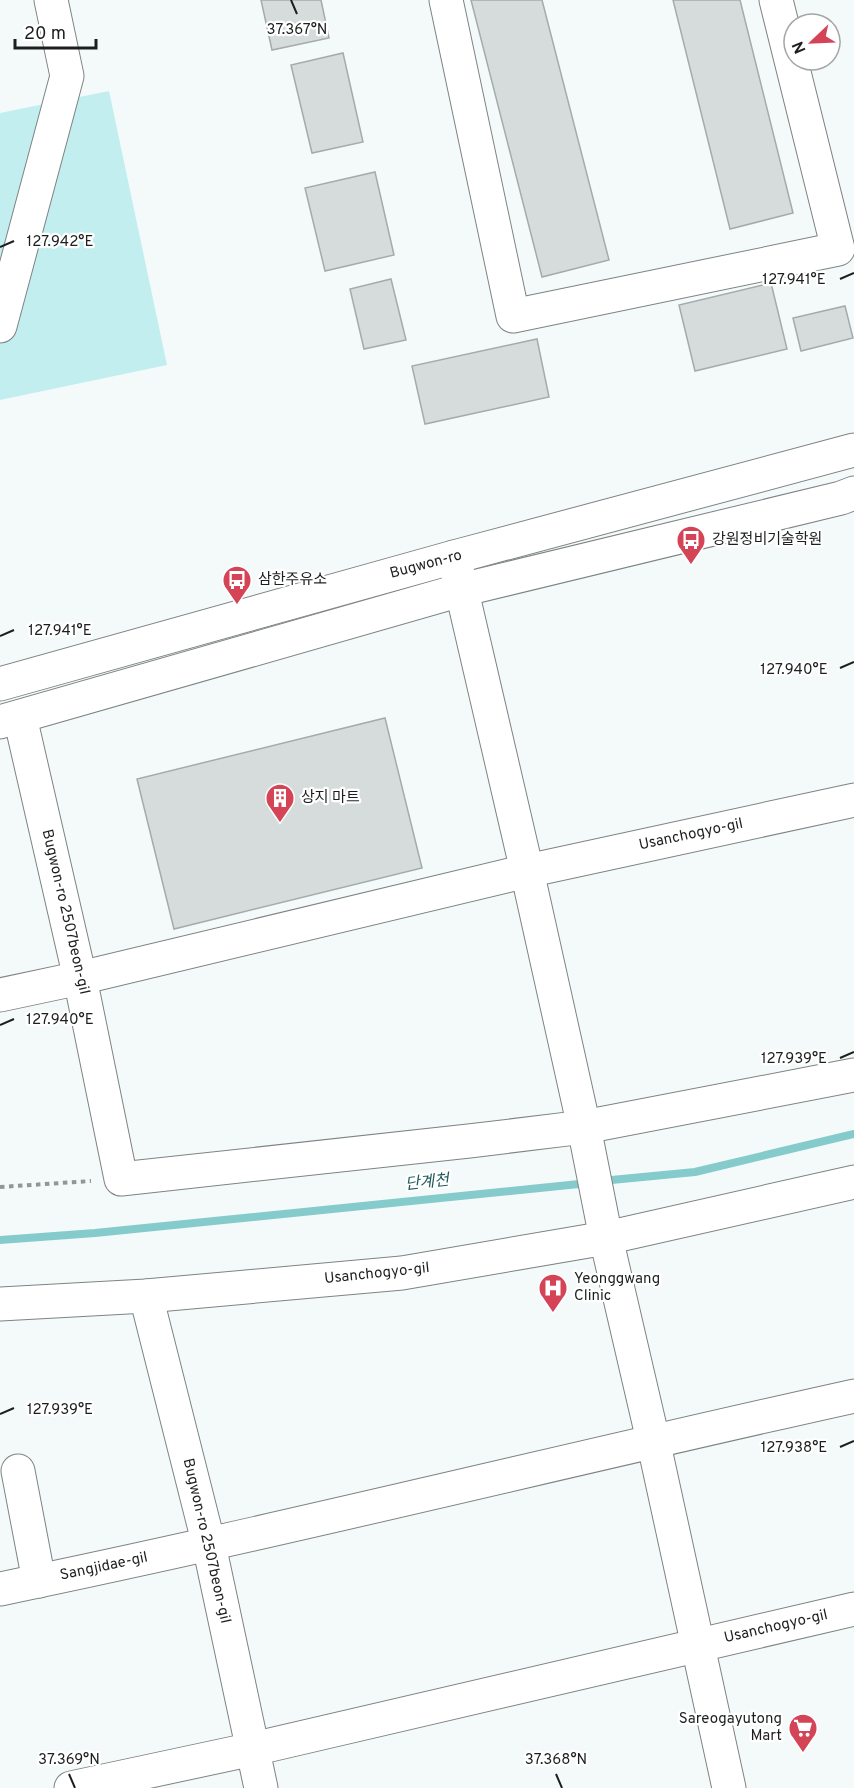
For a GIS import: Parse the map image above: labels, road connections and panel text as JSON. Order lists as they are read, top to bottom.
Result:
{
  "streets": {
    "street": [
      "Bugwon-ro",
      "Usanchogyo-gil",
      "Bugwon-ro 2507beon-gil",
      "Sangjidae-gil"
    ]
  },
  "crossings": [
    ["Usanchogyo-gil", "Bugwon-ro 2507beon-gil"],
    ["Bugwon-ro 2507beon-gil", "Sangjidae-gil"]
  ],
  "water": ["단계천"],
  "places": {
    "bus stop": ["강원정비기술학원", "삼한주유소"],
    "building": ["상지 마트"],
    "hospital": ["Yeonggwang Clinic"],
    "supermarket": ["Sareogayutong Mart"]
  },
  "scale_bar": "20 m",
  "north": "bottom left",
  "coordinates": [
    "37.367°N",
    "127.942°E",
    "127.941°E",
    "127.940°E",
    "127.939°E",
    "127.938°E",
    "37.369°N",
    "37.368°N"
  ]
}
